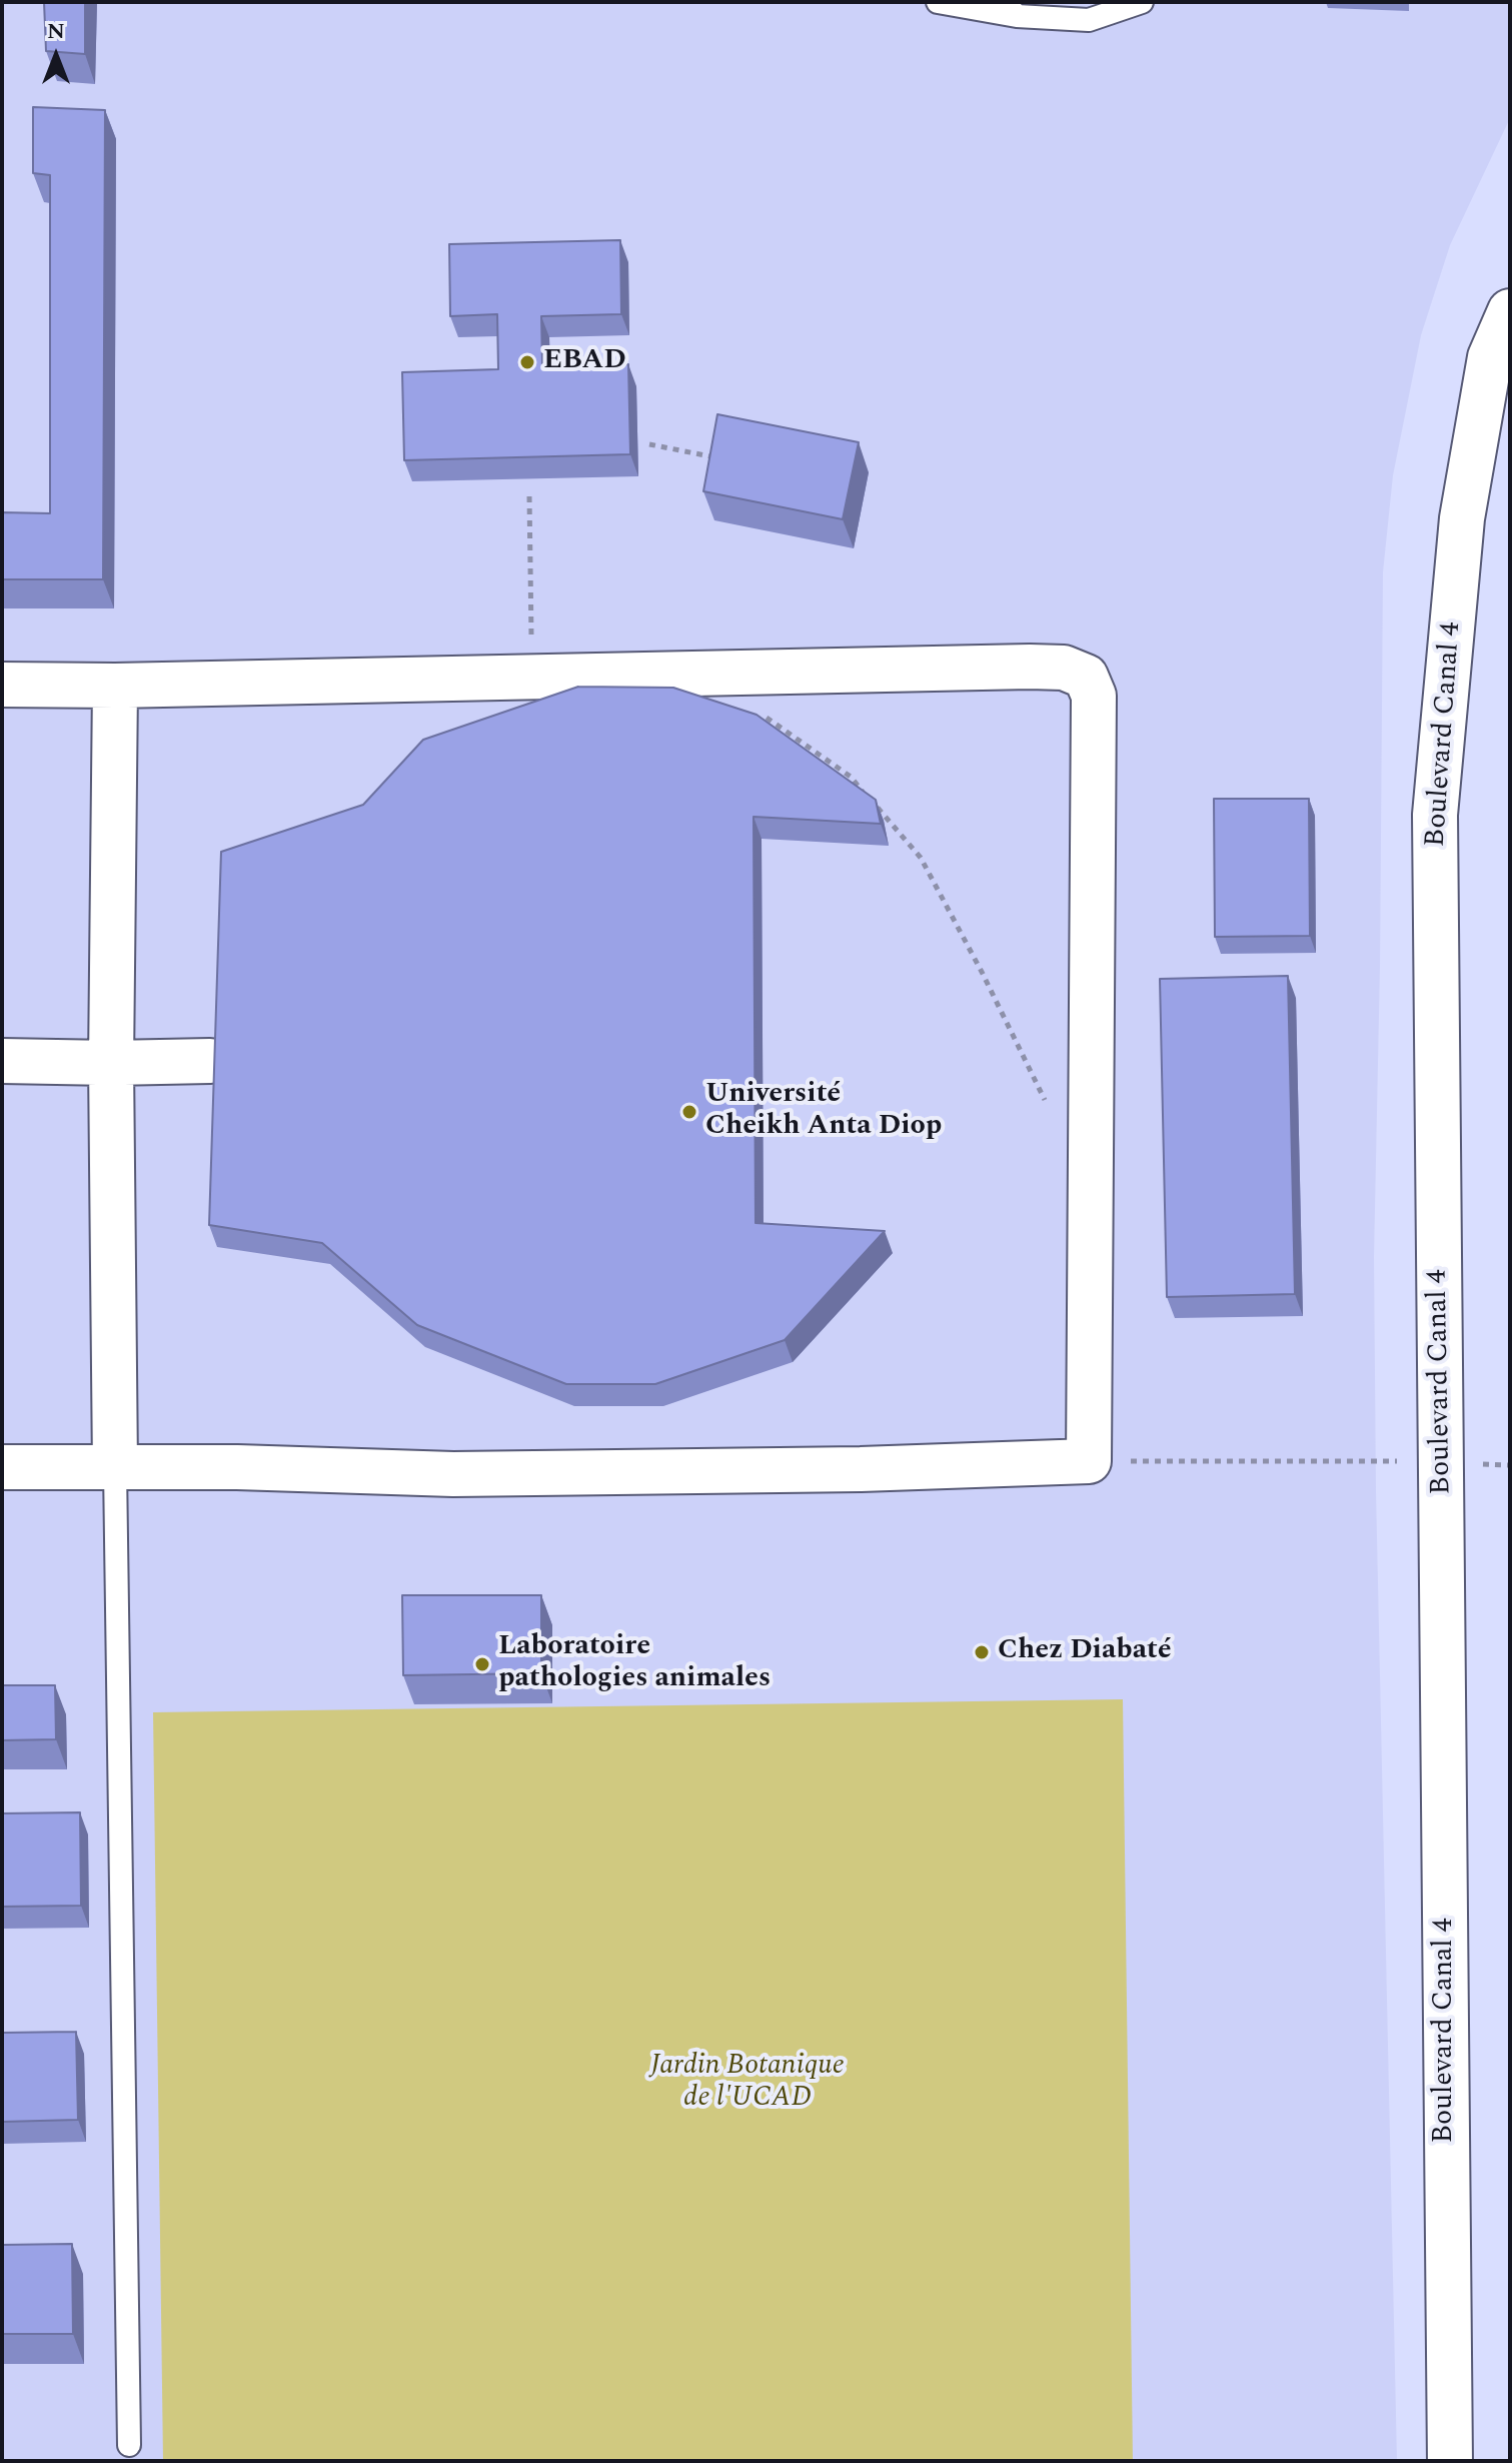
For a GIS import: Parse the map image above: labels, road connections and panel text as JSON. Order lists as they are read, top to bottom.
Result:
{
  "streets": {
    "street": ["Boulevard Canal 4"]
  },
  "parks": ["Jardin Botanique de l'UCAD"],
  "places": [
    "EBAD",
    "Université Cheikh Anta Diop",
    "Chez Diabaté",
    "Laboratoire pathologies animales"
  ],
  "north": "top"
}
